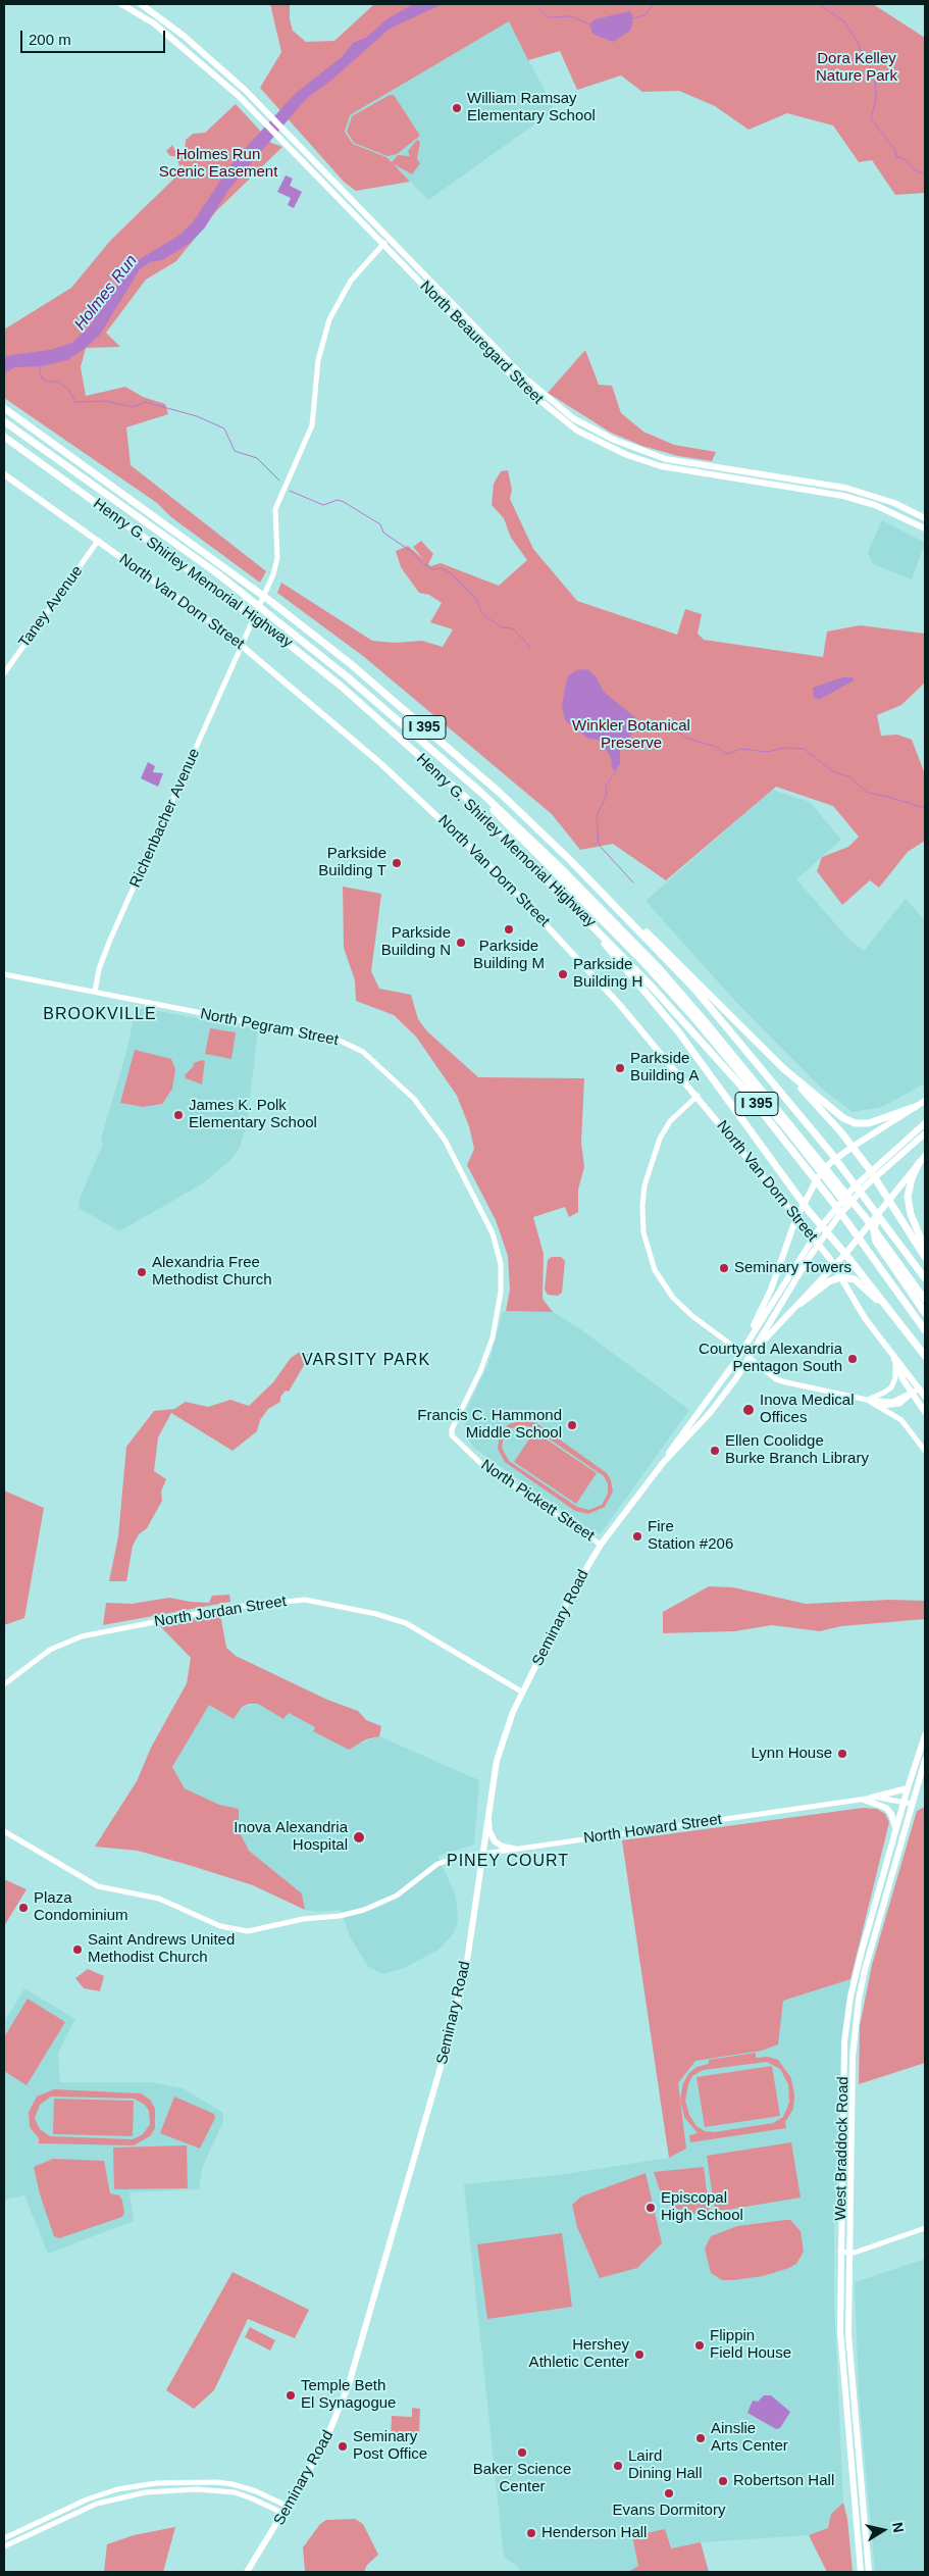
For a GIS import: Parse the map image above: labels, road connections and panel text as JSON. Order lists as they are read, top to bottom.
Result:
{
  "streets": {
    "highway": ["Henry G. Shirley Memorial Highway", "I 395"],
    "main road": [
      "North Beauregard Street",
      "North Van Dorn Street",
      "Seminary Road",
      "West Braddock Road"
    ],
    "street": [
      "Taney Avenue",
      "Richenbacher Avenue",
      "North Pegram Street",
      "North Pickett Street",
      "North Jordan Street",
      "North Howard Street"
    ]
  },
  "crossings": [
    ["North Beauregard Street", "Richenbacher Avenue"],
    ["North Van Dorn Street", "Taney Avenue"],
    ["North Van Dorn Street", "Richenbacher Avenue"],
    ["Richenbacher Avenue", "North Pegram Street"],
    ["North Pegram Street", "North Pickett Street"],
    ["North Pickett Street", "Seminary Road"],
    ["North Jordan Street", "Seminary Road"],
    ["Seminary Road", "North Howard Street"],
    ["North Howard Street", "West Braddock Road"]
  ],
  "districts": ["BROOKVILLE", "VARSITY PARK", "PINEY COURT"],
  "water": ["Holmes Run"],
  "parks": ["Dora Kelley Nature Park", "Holmes Run Scenic Easement", "Winkler Botanical Preserve"],
  "places": [
    "William Ramsay Elementary School",
    "Parkside Building T",
    "Parkside Building M",
    "Parkside Building N",
    "Parkside Building H",
    "Parkside Building A",
    "James K. Polk Elementary School",
    "Seminary Towers",
    "Alexandria Free Methodist Church",
    "Courtyard Alexandria Pentagon South",
    "Inova Medical Offices",
    "Francis C. Hammond Middle School",
    "Ellen Coolidge Burke Branch Library",
    "Fire Station #206",
    "Lynn House",
    "Inova Alexandria Hospital",
    "Plaza Condominium",
    "Saint Andrews United Methodist Church",
    "Episcopal High School",
    "Flippin Field House",
    "Hershey Athletic Center",
    "Temple Beth El Synagogue",
    "Ainslie Arts Center",
    "Seminary Post Office",
    "Baker Science Center",
    "Laird Dining Hall",
    "Robertson Hall",
    "Evans Dormitory",
    "Henderson Hall"
  ],
  "scale_bar": "200 m",
  "north": "right"
}
